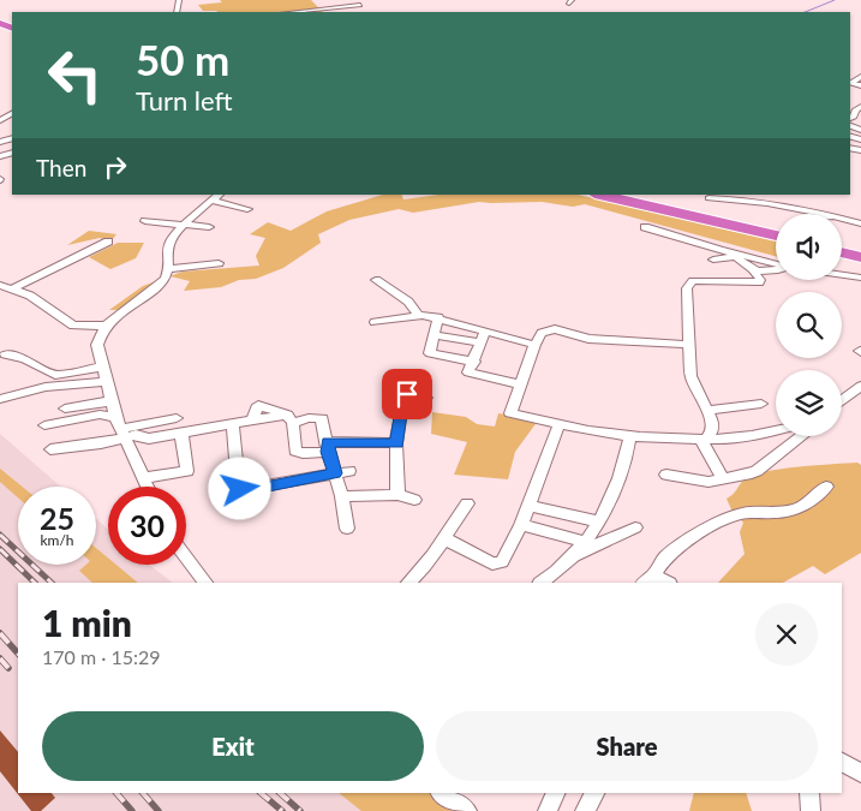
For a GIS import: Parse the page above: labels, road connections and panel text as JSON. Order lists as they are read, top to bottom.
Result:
{
  "page": {
    "turn": ["50 m", "Turn left"],
    "then": "Then",
    "speed": "25 km/h",
    "limit": "30",
    "heading": ["1 min", "170 m · 15:29"],
    "buttons": ["Exit", "Share"]
  }
}
